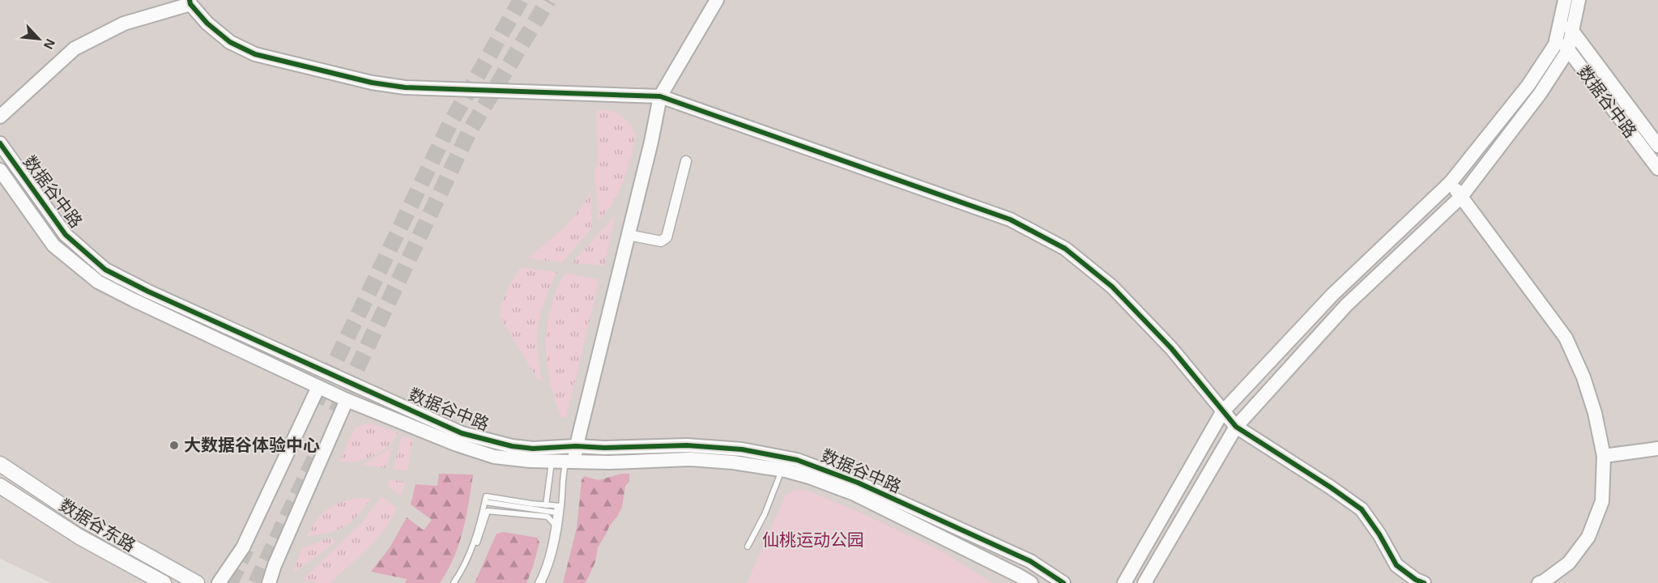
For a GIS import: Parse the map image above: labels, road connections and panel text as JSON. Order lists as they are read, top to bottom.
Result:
{
  "streets": {
    "main road": ["数据谷东路"],
    "street": ["数据谷中路"]
  },
  "parks": ["仙桃运动公园"],
  "places": ["大数据谷体验中心"],
  "north": "bottom right"
}
